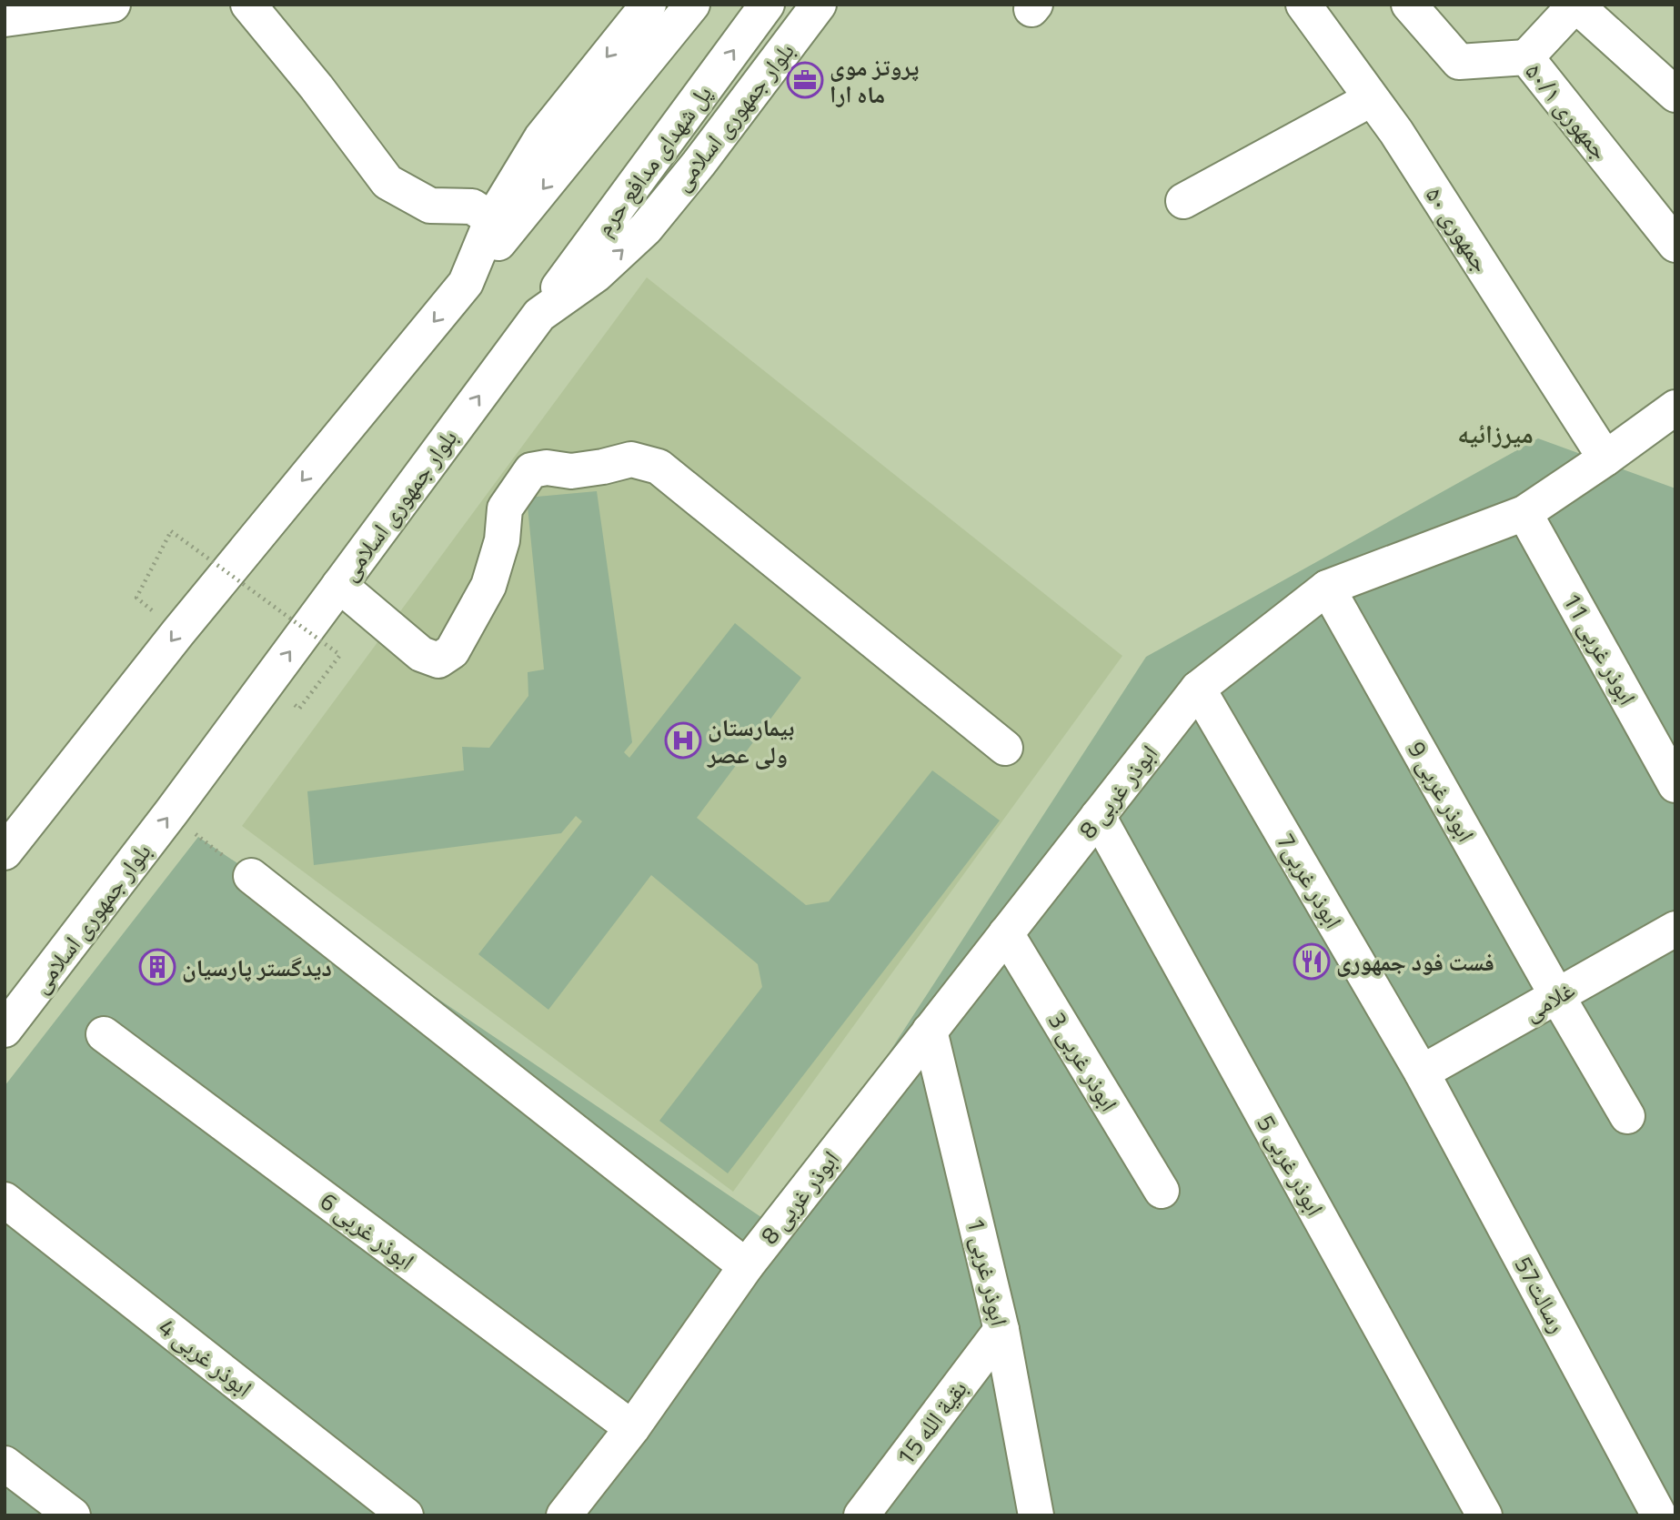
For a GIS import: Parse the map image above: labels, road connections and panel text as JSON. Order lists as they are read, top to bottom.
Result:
{
  "streets": {
    "street": [
      "جمهوری ۵۰/۱",
      "بلوار جمهوری اسلامی",
      "پل شهدای مدافع حرم",
      "جمهوری ۵۰",
      "ابوذر غربی 11",
      "ابوذر غربی 8",
      "ابوذر غربی 9",
      "ابوذر غربی7",
      "غلامی",
      "ابوذر غربی 3",
      "ابوذر غربی 5",
      "ابوذر غربی 6",
      "ابوذر غربی 1",
      "رسالت57",
      "ابوذر غربی 4",
      "بقیة الله 15"
    ]
  },
  "crossings": [
    ["بلوار جمهوری اسلامی", "پل شهدای مدافع حرم"],
    ["جمهوری ۵۰", "ابوذر غربی 8"],
    ["ابوذر غربی 11", "ابوذر غربی 8"],
    ["ابوذر غربی 8", "ابوذر غربی 9"],
    ["ابوذر غربی 8", "ابوذر غربی7"],
    ["ابوذر غربی 8", "ابوذر غربی 3"],
    ["ابوذر غربی 8", "ابوذر غربی 5"],
    ["ابوذر غربی 8", "ابوذر غربی 6"],
    ["ابوذر غربی 8", "ابوذر غربی 1"],
    ["ابوذر غربی 9", "غلامی"],
    ["ابوذر غربی7", "غلامی"],
    ["ابوذر غربی7", "رسالت57"],
    ["غلامی", "رسالت57"],
    ["ابوذر غربی 1", "بقیة الله 15"]
  ],
  "districts": ["میرزائیه"],
  "places": {
    "office": ["پروتز موی ماه ارا"],
    "hospital": ["بیمارستان ولی عصر"],
    "restaurant": ["فست فود جمهوری"],
    "building": ["دیدگستر پارسیان"]
  }
}
